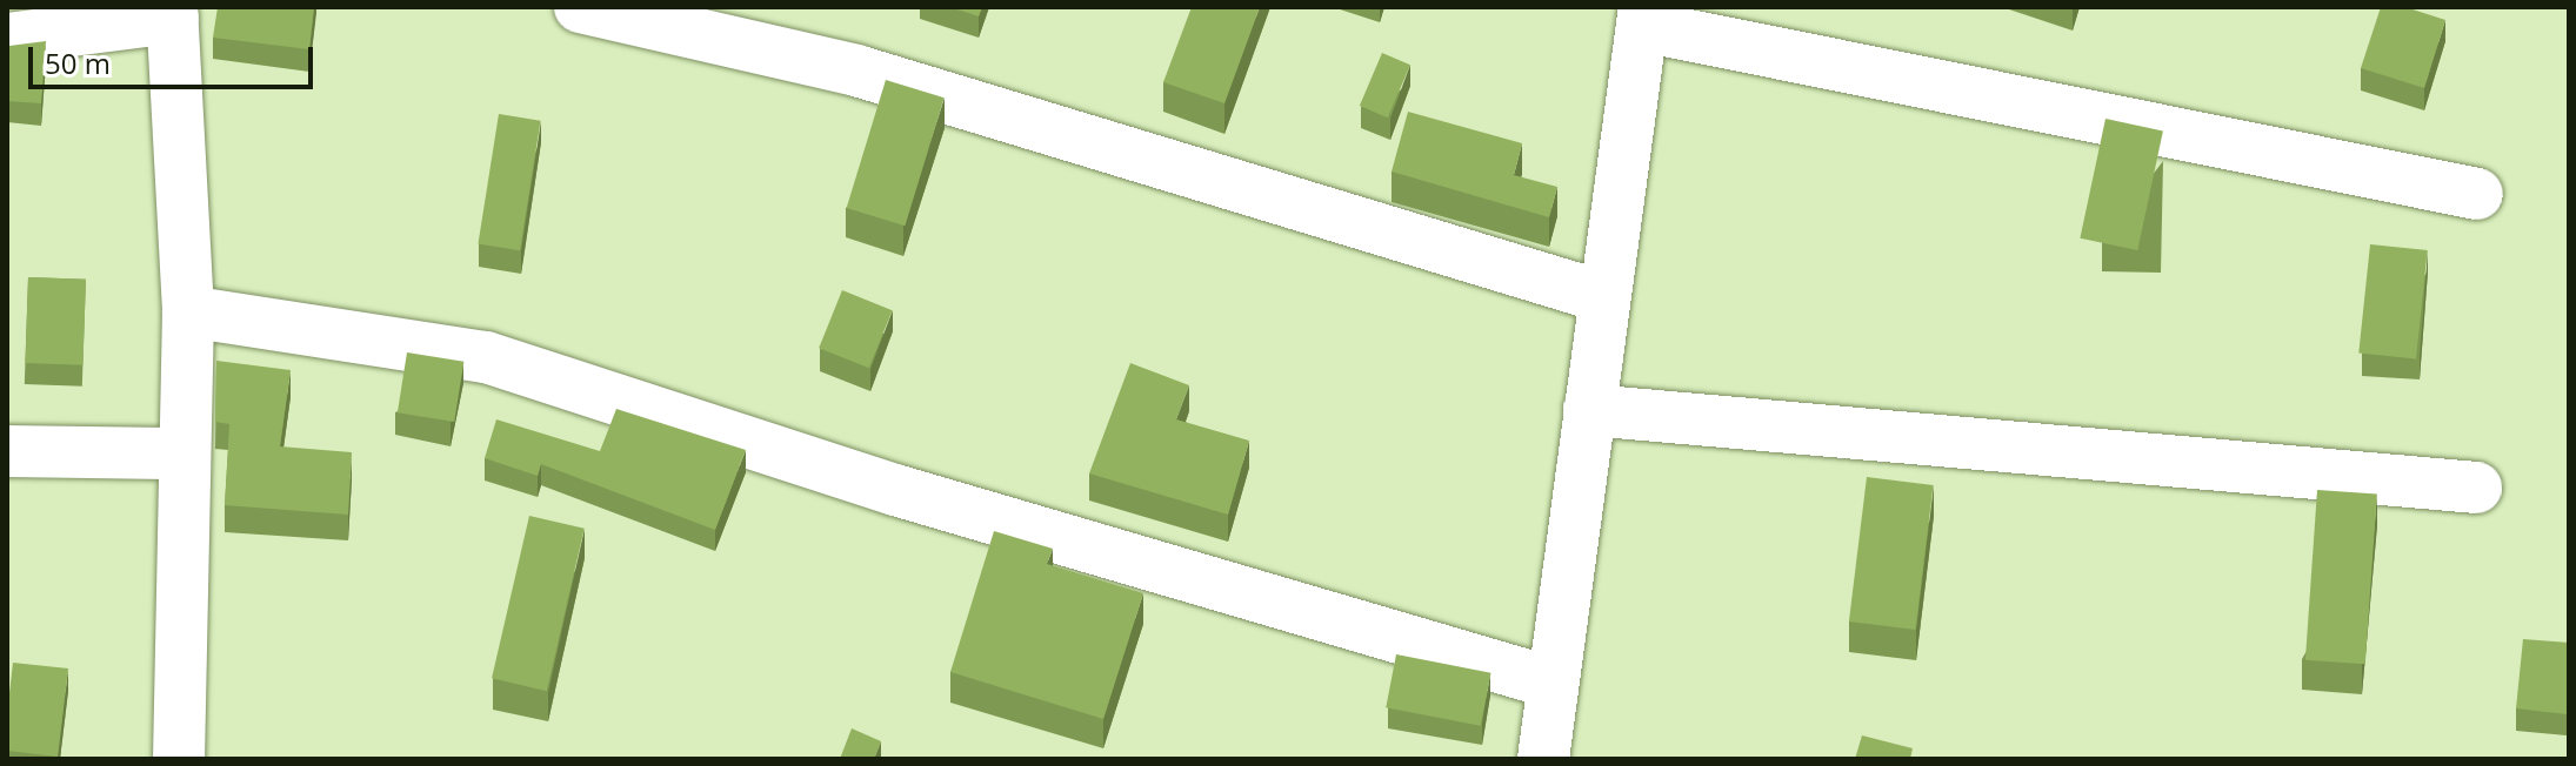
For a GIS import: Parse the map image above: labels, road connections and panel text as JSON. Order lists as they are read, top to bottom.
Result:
{
  "scale_bar": "50 m"
}
